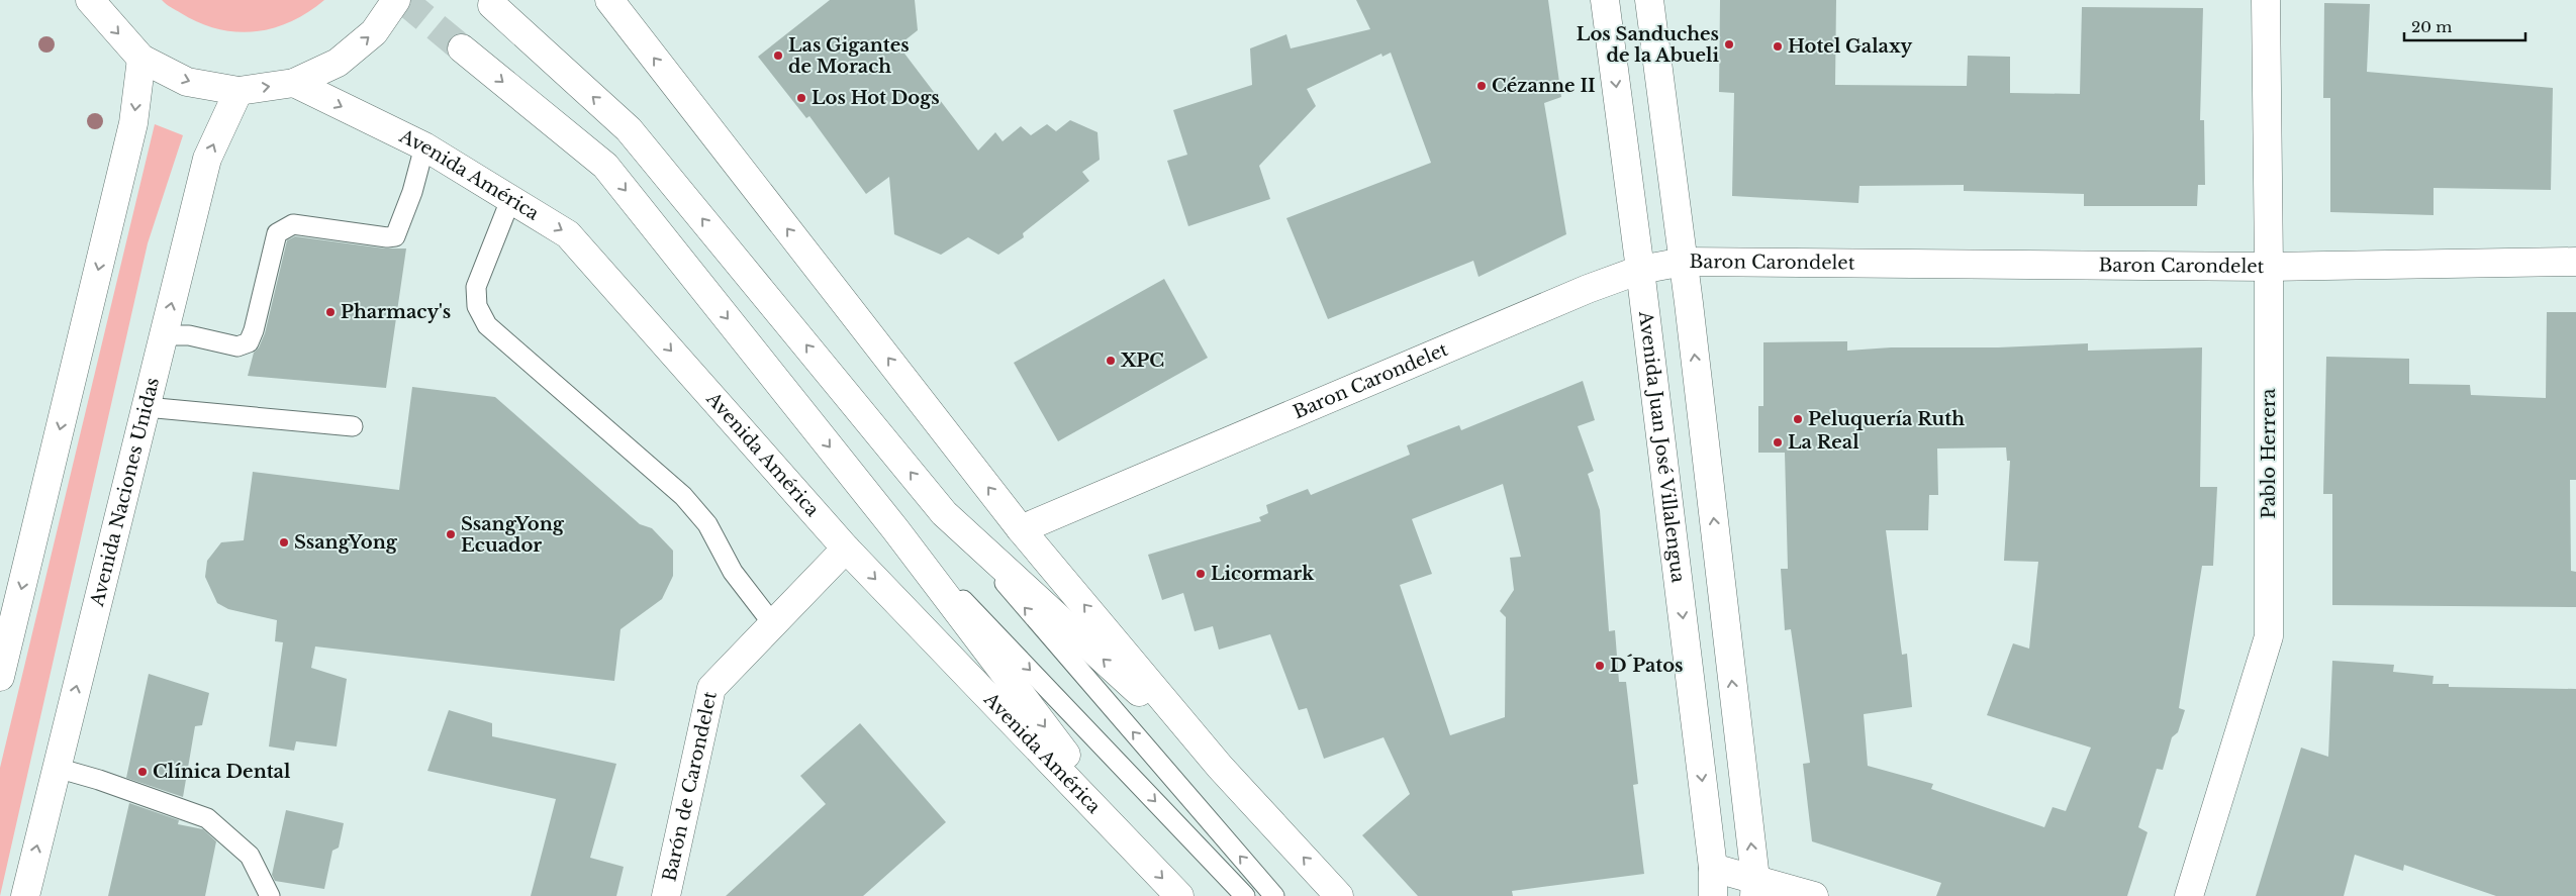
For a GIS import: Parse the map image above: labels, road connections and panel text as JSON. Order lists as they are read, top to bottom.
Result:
{
  "streets": {
    "main road": [
      "Avenida América",
      "Baron Carondelet",
      "Avenida Juan José Villalengua",
      "Pablo Herrera",
      "Avenida Naciones Unidas",
      "Barón de Carondelet"
    ]
  },
  "crossings": [
    ["Avenida América", "Barón de Carondelet"],
    ["Baron Carondelet", "Avenida Juan José Villalengua"],
    ["Baron Carondelet", "Pablo Herrera"]
  ],
  "places": [
    "Los Sanduches de la Abueli",
    "Hotel Galaxy",
    "Las Gigantes de Morach",
    "Cézanne II",
    "Los Hot Dogs",
    "Pharmacy's",
    "XPC",
    "Peluquería Ruth",
    "La Real",
    "SsangYong Ecuador",
    "SsangYong",
    "Licormark",
    "D´Patos",
    "Clínica Dental"
  ],
  "scale_bar": "20 m"
}
